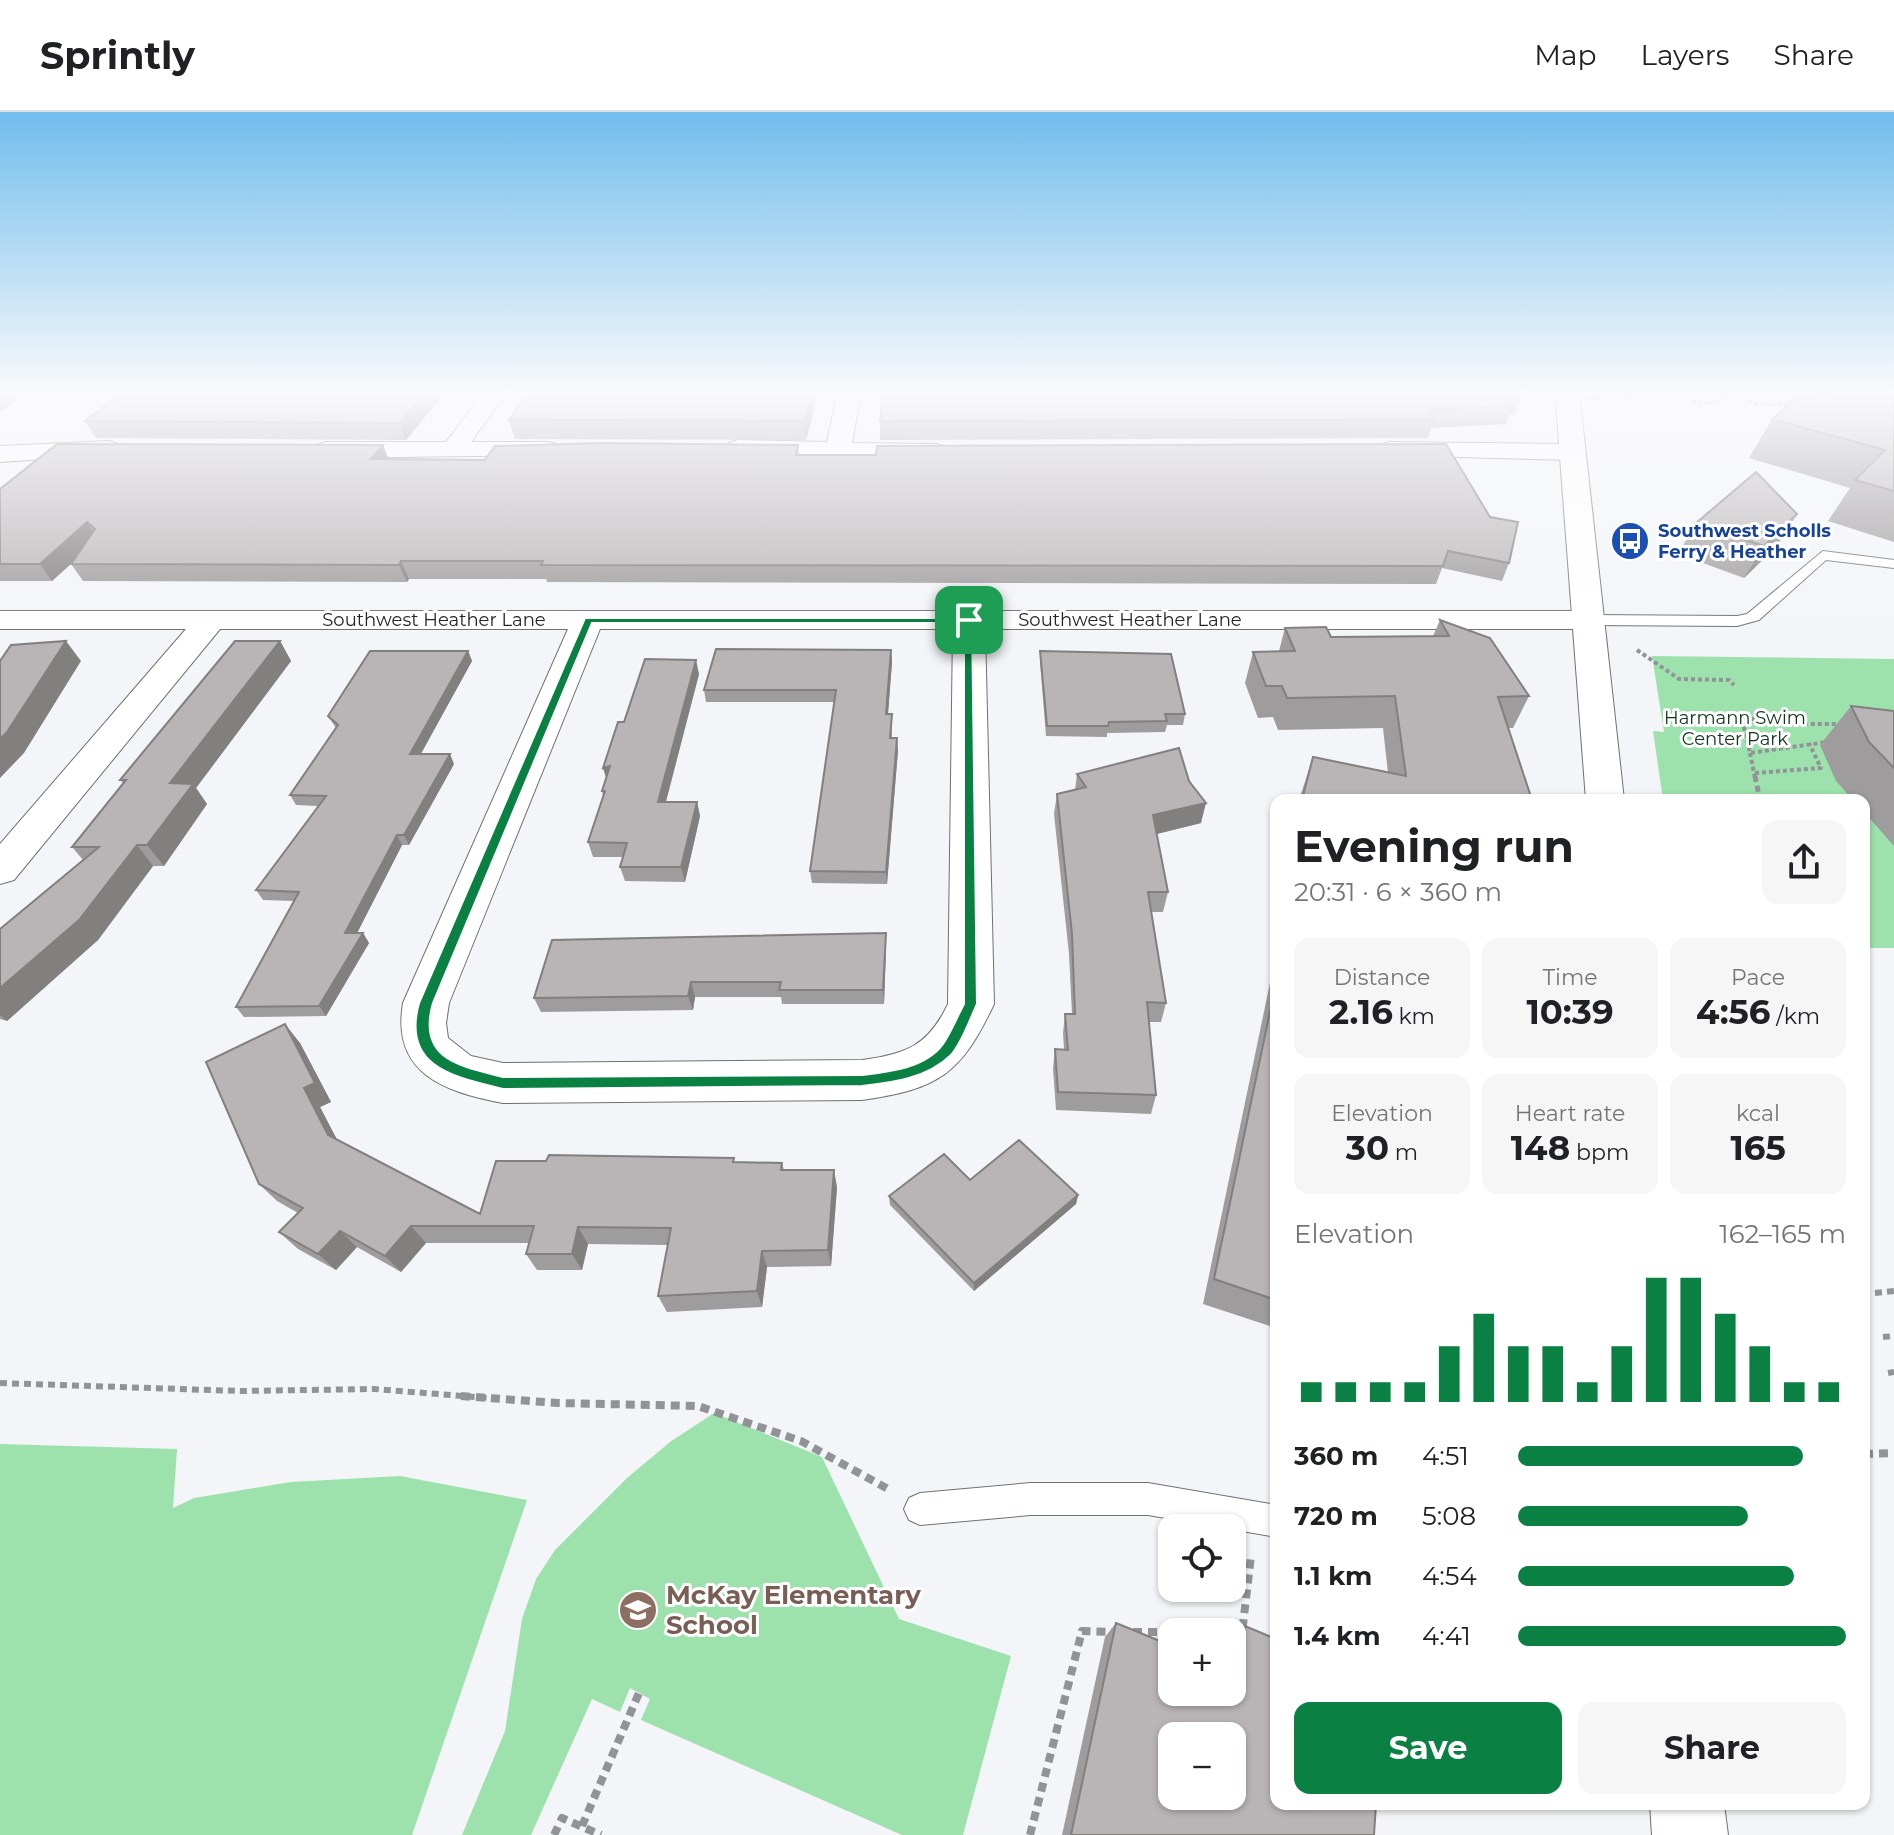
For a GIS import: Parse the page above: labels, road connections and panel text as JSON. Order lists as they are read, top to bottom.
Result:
{
  "streets": {
    "street": ["Southwest Heather Lane"]
  },
  "parks": ["Harmann Swim Center Park"],
  "places": {
    "bus stop": ["Southwest Scholls Ferry & Heather"],
    "school or university": ["McKay Elementary School"]
  },
  "page": {
    "header": "Sprintly",
    "nav": ["Map", "Layers", "Share"],
    "heading": ["Evening run", "20:31 · 6 × 360 m"],
    "stats": [
      ["Distance", "2.16 km"],
      ["Time", "10:39"],
      ["Pace", "4:56 /km"],
      ["Elevation", "30 m"],
      ["Heart rate", "148 bpm"],
      ["kcal", "165"]
    ],
    "chart": ["Elevation", "162–165 m"],
    "list": [
      {
        "name": "360 m",
        "note": "4:51"
      },
      {
        "name": "720 m",
        "note": "5:08"
      },
      {
        "name": "1.1 km",
        "note": "4:54"
      },
      {
        "name": "1.4 km",
        "note": "4:41"
      }
    ],
    "map_buttons": ["+", "−"],
    "buttons": ["Save", "Share"]
  }
}
